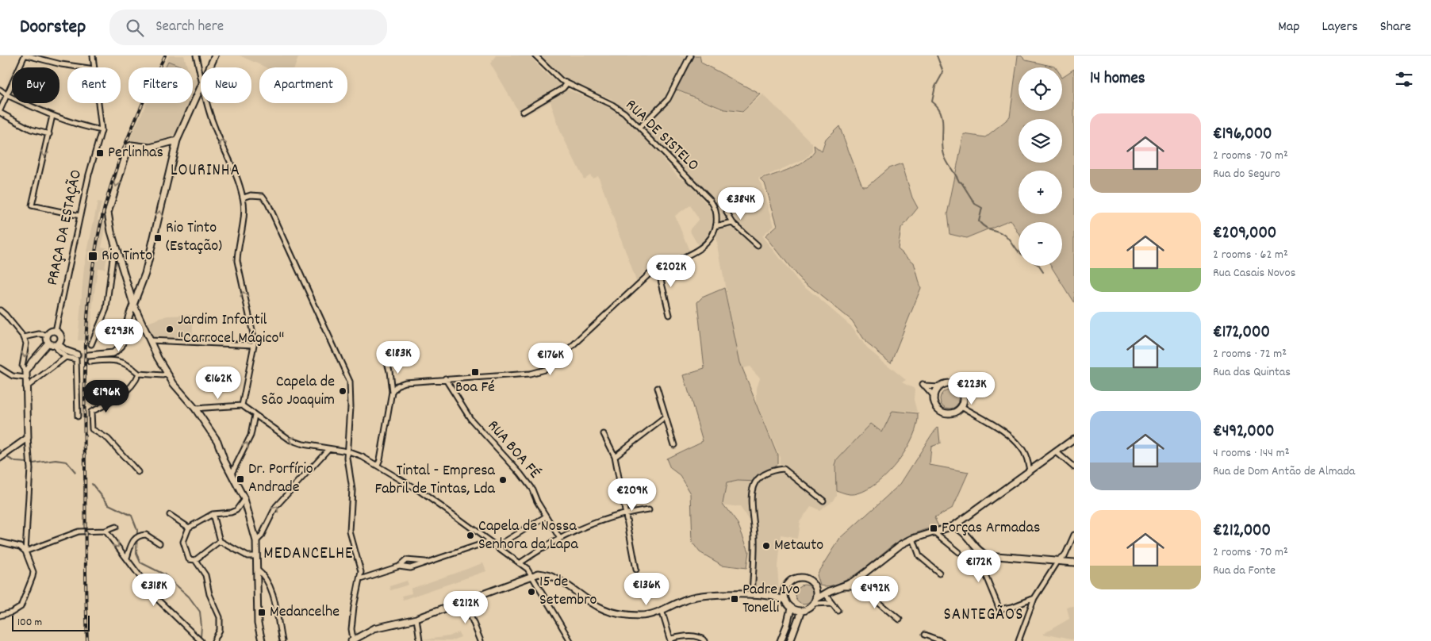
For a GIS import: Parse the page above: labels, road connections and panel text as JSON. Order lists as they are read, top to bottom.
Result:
{
  "streets": {
    "street": ["RUA DE SISTELO", "PRAÇA DA ESTAÇÃO", "RUA BOA FÉ"]
  },
  "districts": ["LOURINHA", "MEDANCELHE", "SANTEGÃOS"],
  "places": {
    "transit": [
      "Perlinhas",
      "Rio Tinto (Estação)",
      "Rio Tinto",
      "Boa Fé",
      "Dr. Porfírio Andrade",
      "Forças Armadas",
      "Padre Ivo Tonelli",
      "Medancelhe"
    ],
    "other": [
      "Jardim Infantil \"Carrocel Mágico\"",
      "Capela de São Joaquim",
      "Tintal - Empresa Fabril de Tintas, Lda",
      "Capela de Nossa Senhora da Lapa",
      "Metauto",
      "15 de Setembro"
    ]
  },
  "scale_bar": "100 m",
  "page": {
    "header": "Doorstep",
    "search": "Search here",
    "nav": ["Map", "Layers", "Share"],
    "heading": "14 homes",
    "map_buttons": ["+", "−"],
    "chip": [
      "Buy",
      "Rent",
      "Filters",
      "New",
      "Apartment"
    ],
    "list": [
      {
        "name": "€196,000",
        "note": "2 rooms · 70 m² · Rua do Seguro"
      },
      {
        "name": "€209,000",
        "note": "2 rooms · 62 m² · Rua Casais Novos"
      },
      {
        "name": "€172,000",
        "note": "2 rooms · 72 m² · Rua das Quintas"
      },
      {
        "name": "€492,000",
        "note": "4 rooms · 144 m² · Rua de Dom Antão de Almada"
      },
      {
        "name": "€212,000",
        "note": "2 rooms · 70 m² · Rua da Fonte"
      }
    ],
    "price": [
      "€384K",
      "€202K",
      "€293K",
      "€183K",
      "€176K",
      "€162K",
      "€223K",
      "€196K",
      "€209K",
      "€172K",
      "€136K",
      "€318K",
      "€492K",
      "€212K"
    ],
    "scale": "100 m"
  }
}
